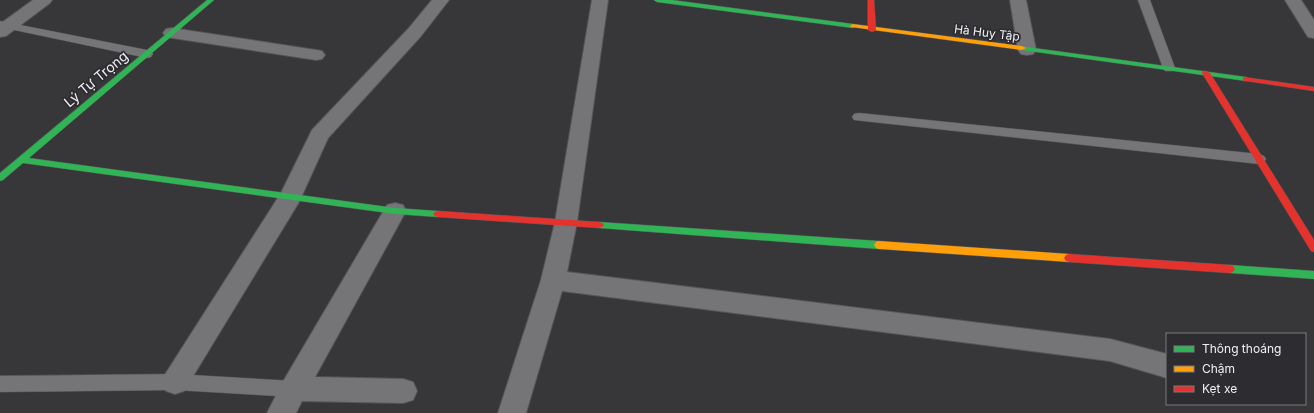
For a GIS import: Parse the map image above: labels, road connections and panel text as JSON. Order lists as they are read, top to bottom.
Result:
{
  "streets": {
    "street": ["Hà Huy Tập", "Lý Tự Trọng"]
  },
  "legend": ["Thông thoáng", "Chậm", "Kẹt xe"]
}
